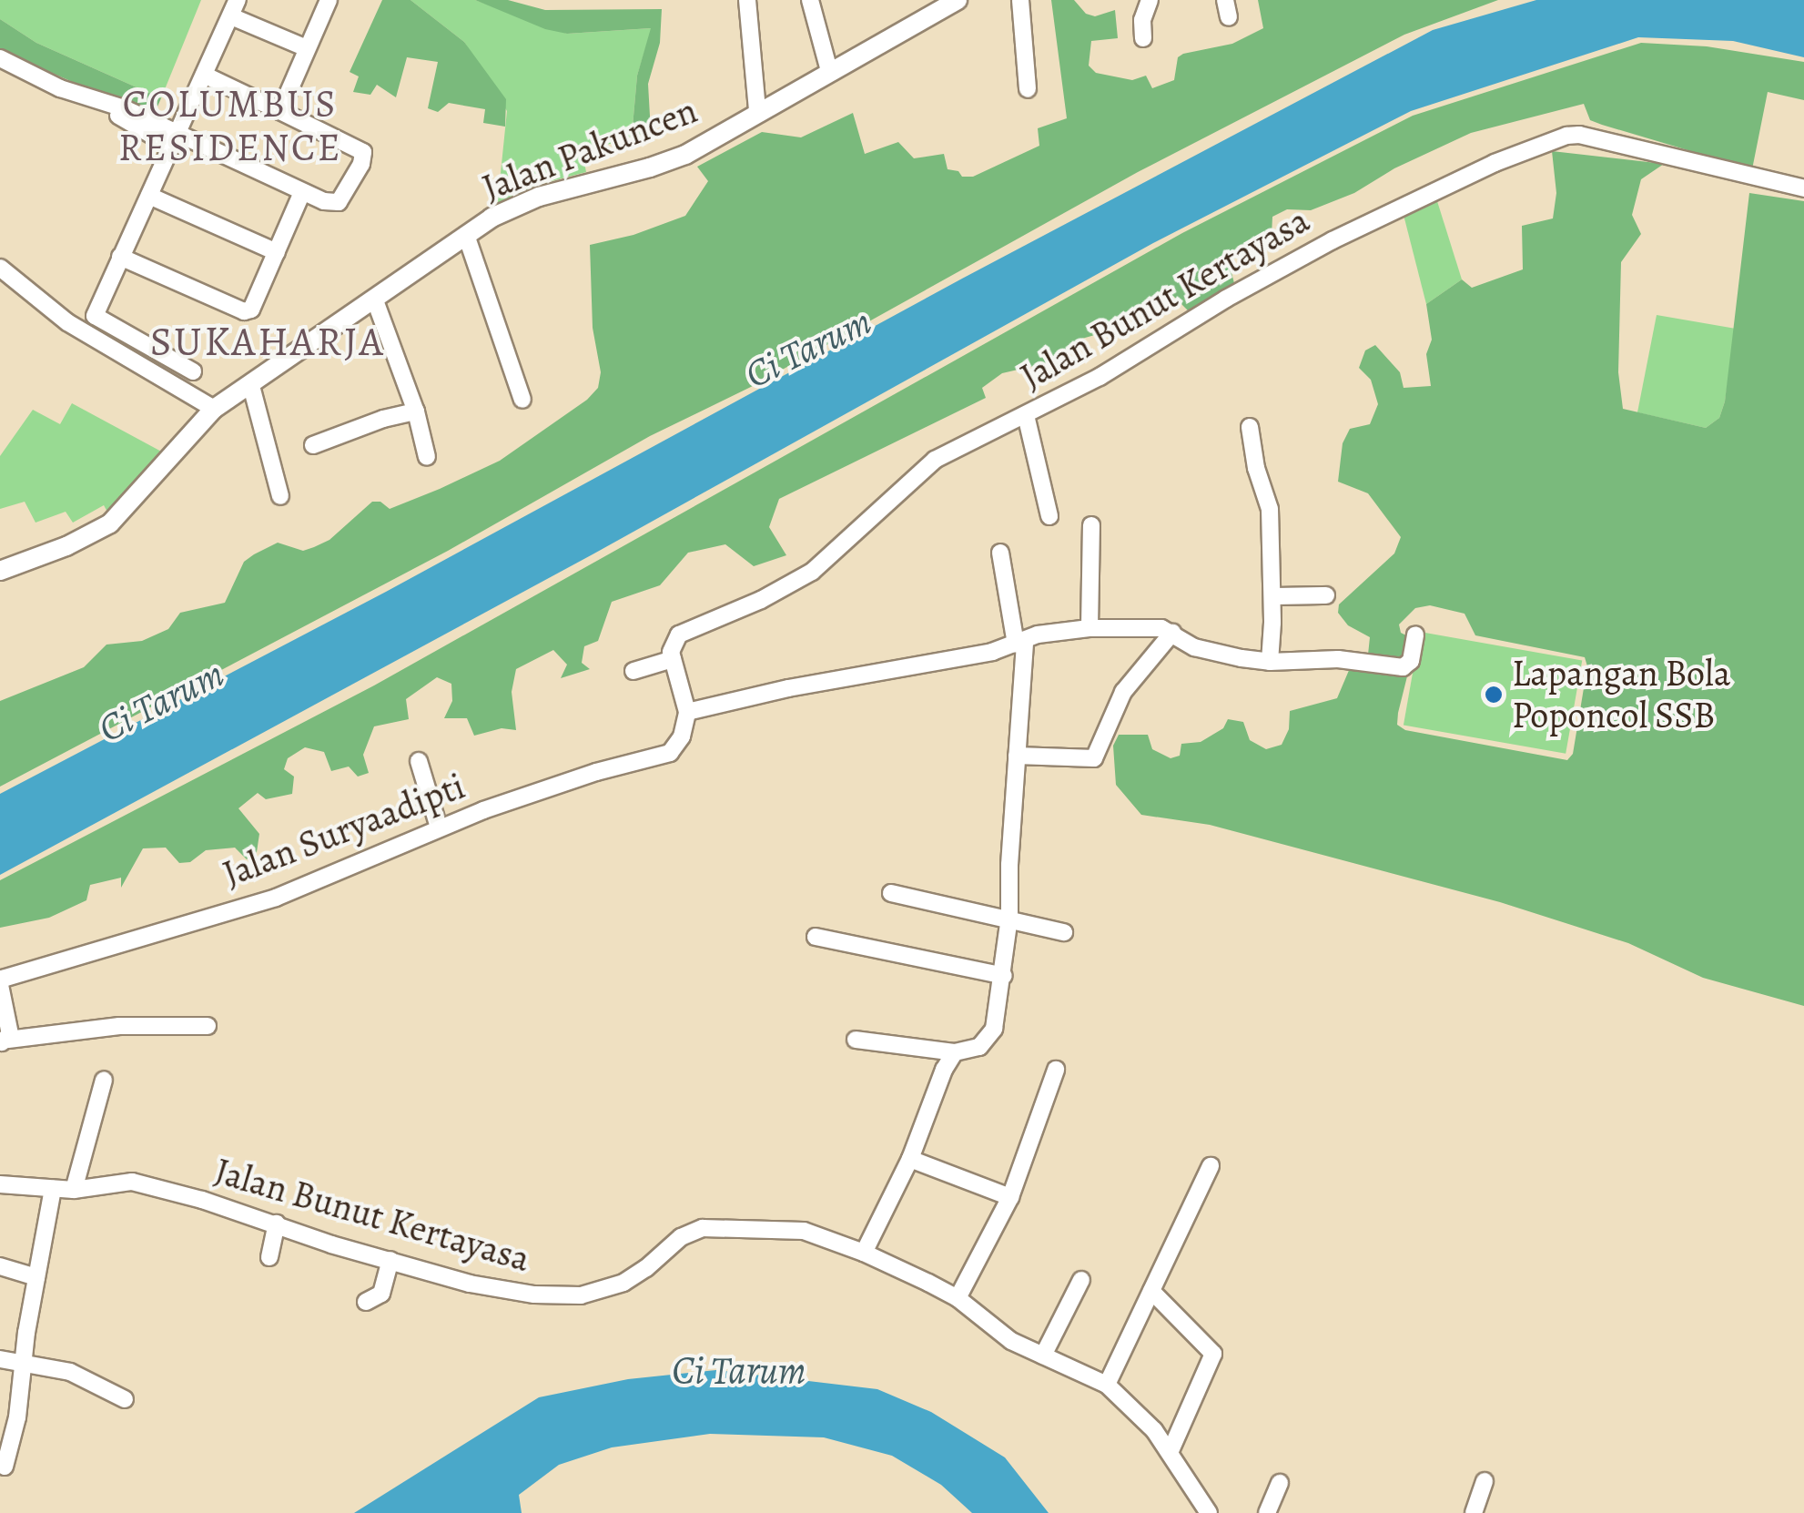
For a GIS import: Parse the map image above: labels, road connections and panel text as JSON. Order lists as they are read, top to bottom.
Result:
{
  "streets": {
    "street": ["Jalan Pakuncen", "Jalan Bunut Kertayasa", "Jalan Suryaadipti"]
  },
  "districts": ["COLUMBUS RESIDENCE", "SUKAHARJA"],
  "water": ["Ci Tarum"],
  "places": ["Lapangan Bola Poponcol SSB"]
}
